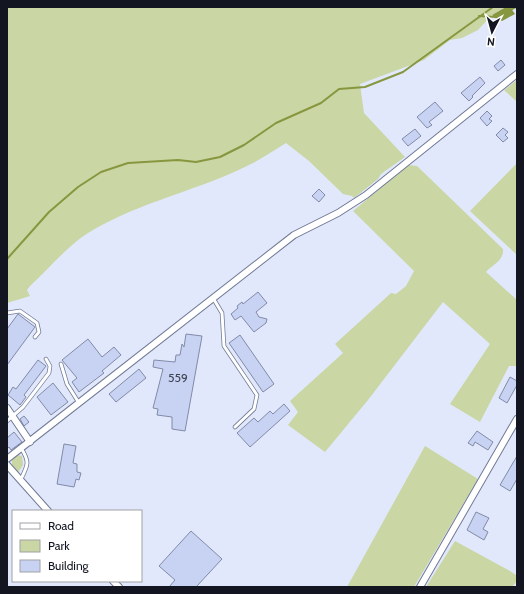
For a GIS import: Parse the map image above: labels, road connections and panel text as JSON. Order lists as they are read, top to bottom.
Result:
{
  "house_numbers": ["559"],
  "legend": ["Road", "Park", "Building"],
  "north": "bottom"
}
